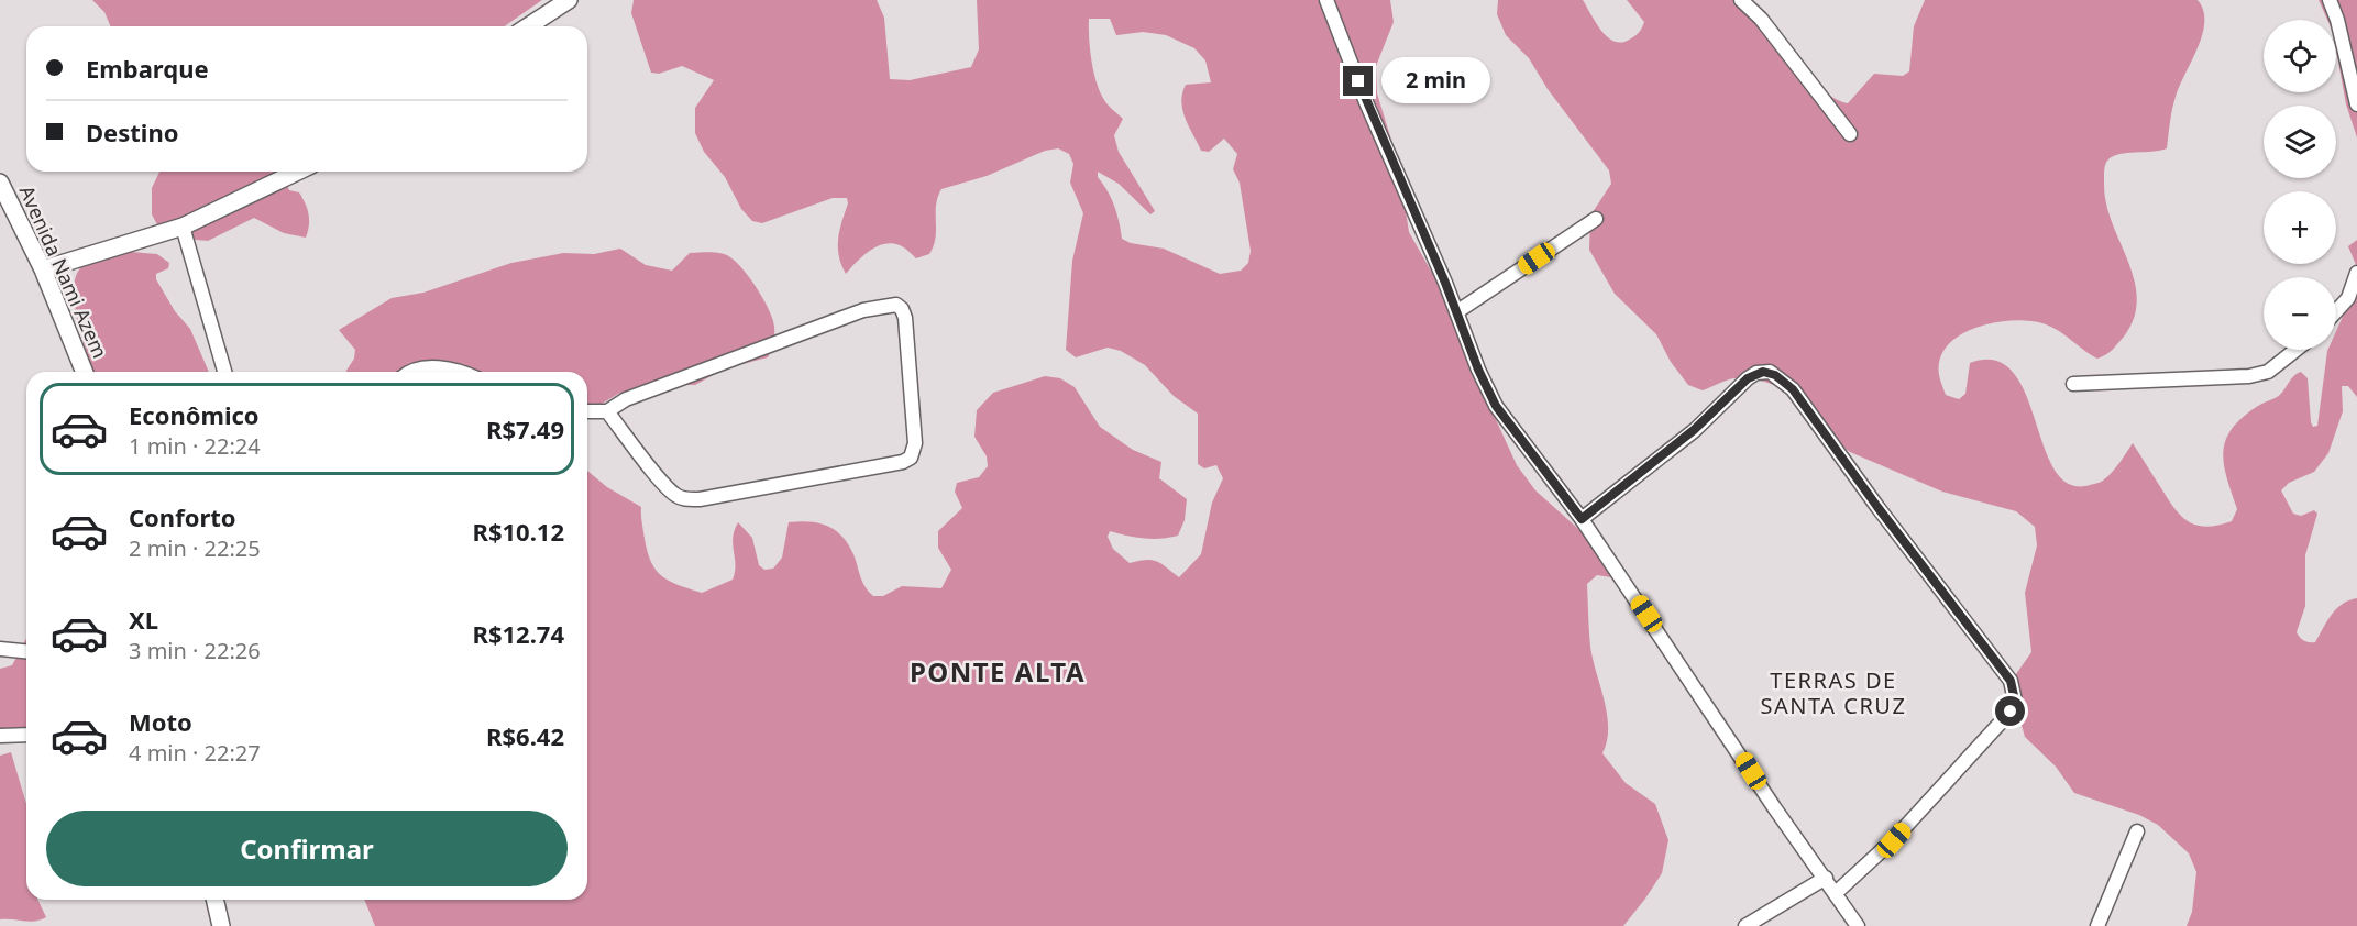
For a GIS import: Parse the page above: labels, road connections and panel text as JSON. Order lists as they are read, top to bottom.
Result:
{
  "streets": {
    "street": ["Avenida Nami Azem"]
  },
  "districts": ["PONTE ALTA", "TERRAS DE SANTA CRUZ"],
  "page": {
    "map_buttons": ["+", "−"],
    "banner": ["Embarque", "Destino"],
    "bubble": "2 min",
    "list": [
      {
        "name": "Econômico",
        "note": "1 min · 22:24",
        "value": "R$7.49"
      },
      {
        "name": "Conforto",
        "note": "2 min · 22:25",
        "value": "R$10.12"
      },
      {
        "name": "XL",
        "note": "3 min · 22:26",
        "value": "R$12.74"
      },
      {
        "name": "Moto",
        "note": "4 min · 22:27",
        "value": "R$6.42"
      }
    ],
    "buttons": "Confirmar"
  }
}
